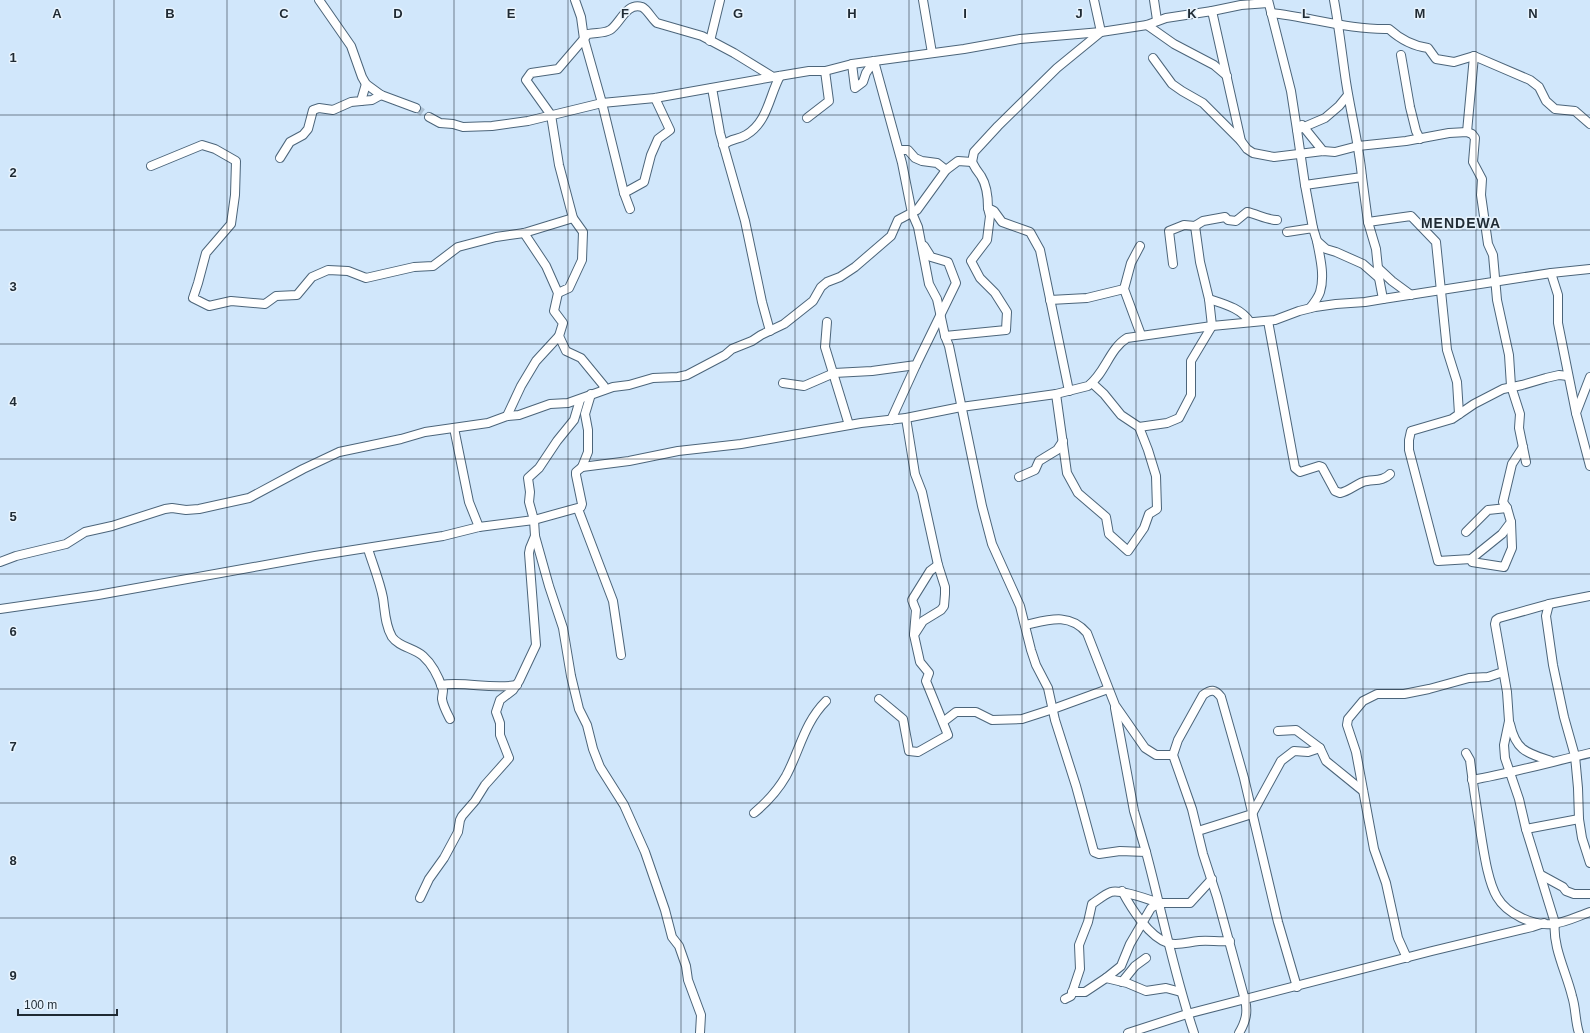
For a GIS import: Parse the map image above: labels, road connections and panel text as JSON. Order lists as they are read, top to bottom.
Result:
{
  "districts": ["MENDEWA"],
  "scale_bar": "100 m",
  "grid": {
    "columns": [
      "A",
      "B",
      "C",
      "D",
      "E",
      "F",
      "G",
      "H",
      "I",
      "J",
      "K",
      "L",
      "M",
      "N"
    ],
    "rows": [
      "1",
      "2",
      "3",
      "4",
      "5",
      "6",
      "7",
      "8",
      "9"
    ]
  }
}
